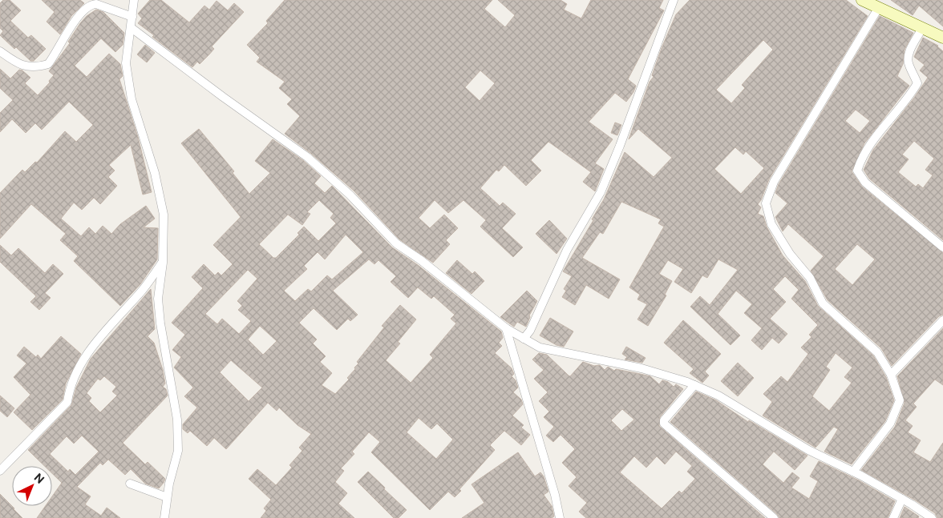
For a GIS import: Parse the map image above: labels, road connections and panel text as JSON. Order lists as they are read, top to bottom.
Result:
{
  "north": "top right"
}
